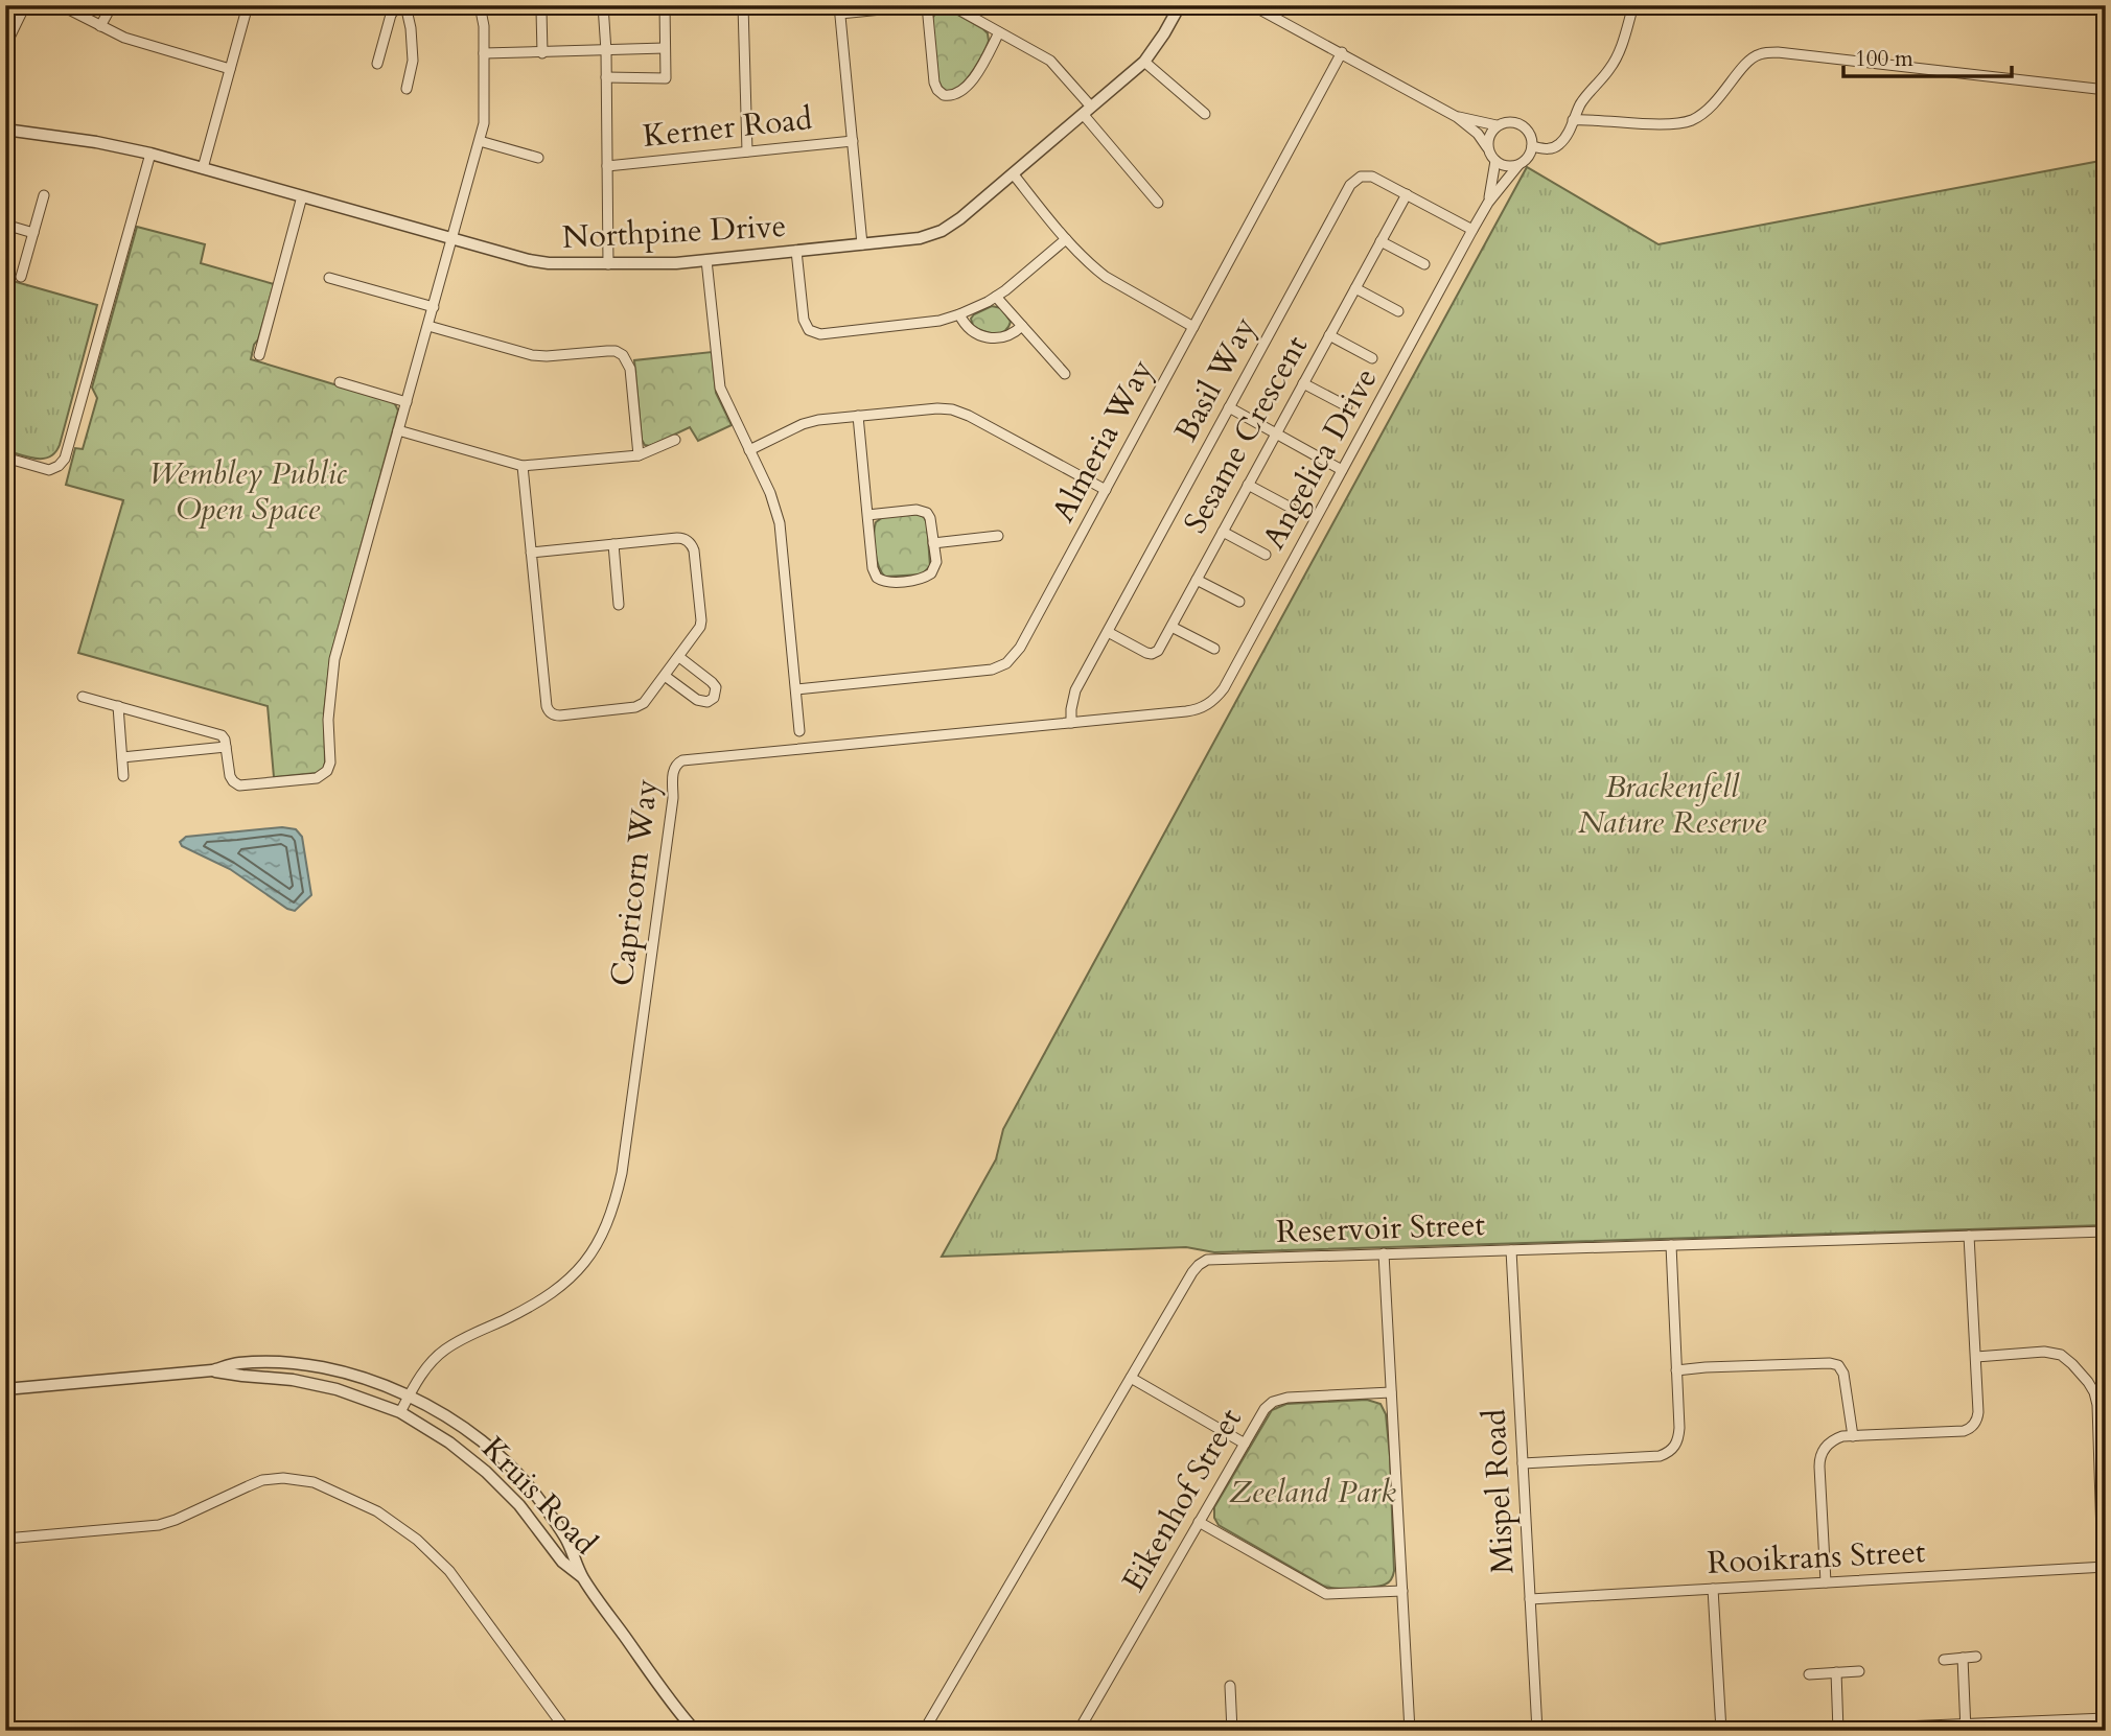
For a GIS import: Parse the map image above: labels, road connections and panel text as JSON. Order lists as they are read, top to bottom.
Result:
{
  "streets": {
    "street": [
      "Kerner Road",
      "Northpine Drive",
      "Basil Way",
      "Sesame Crescent",
      "Almeria Way",
      "Angelica Drive",
      "Capricorn Way",
      "Reservoir Street",
      "Mispel Road",
      "Kruis Road",
      "Eikenhof Street",
      "Rooikrans Street"
    ]
  },
  "crossings": [
    ["Basil Way", "Sesame Crescent"],
    ["Basil Way", "Angelica Drive"],
    ["Basil Way", "Capricorn Way"],
    ["Angelica Drive", "Capricorn Way"],
    ["Capricorn Way", "Kruis Road"],
    ["Reservoir Street", "Mispel Road"],
    ["Mispel Road", "Rooikrans Street"]
  ],
  "parks": ["Wembley Public Open Space", "Brackenfell Nature Reserve", "Zeeland Park"],
  "scale_bar": "100 m"
}
